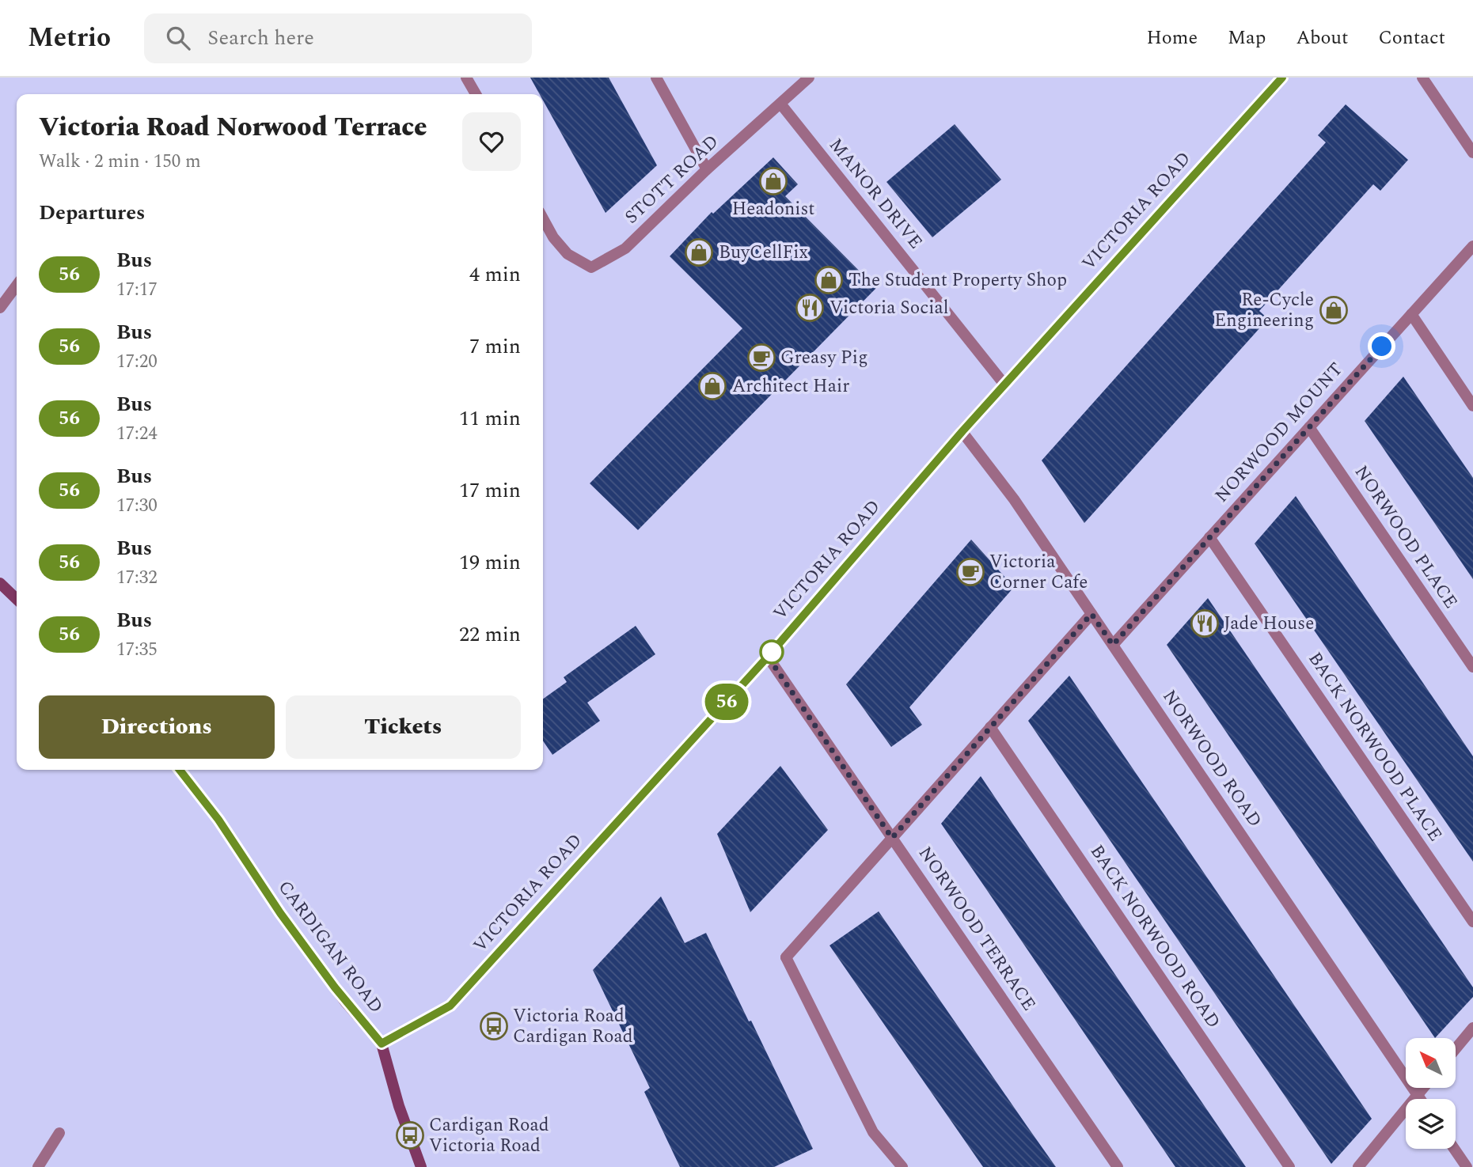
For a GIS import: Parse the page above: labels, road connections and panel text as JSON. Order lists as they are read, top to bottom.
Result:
{
  "streets": {
    "street": [
      "STOTT ROAD",
      "MANOR DRIVE",
      "VICTORIA ROAD",
      "NORWOOD MOUNT",
      "NORWOOD PLACE",
      "BACK NORWOOD PLACE",
      "NORWOOD ROAD",
      "NORWOOD TERRACE",
      "BACK NORWOOD ROAD",
      "CARDIGAN ROAD"
    ]
  },
  "crossings": [
    ["STOTT ROAD", "MANOR DRIVE"],
    ["MANOR DRIVE", "VICTORIA ROAD"],
    ["VICTORIA ROAD", "NORWOOD ROAD"],
    ["VICTORIA ROAD", "NORWOOD TERRACE"],
    ["VICTORIA ROAD", "CARDIGAN ROAD"],
    ["NORWOOD MOUNT", "NORWOOD PLACE"],
    ["NORWOOD MOUNT", "BACK NORWOOD PLACE"],
    ["NORWOOD MOUNT", "NORWOOD ROAD"]
  ],
  "places": {
    "shop": [
      "Headonist",
      "BuyCellFix",
      "The Student Property Shop",
      "Re-Cycle Engineering",
      "Architect Hair"
    ],
    "restaurant": ["Victoria Social", "Jade House"],
    "cafe": ["Greasy Pig", "Victoria Corner Cafe"],
    "bus stop": ["Victoria Road Cardigan Road", "Cardigan Road Victoria Road"]
  },
  "lines": ["bus line 56"],
  "north": "top left",
  "page": {
    "header": "Metrio",
    "search": "Search here",
    "nav": [
      "Home",
      "Map",
      "About",
      "Contact"
    ],
    "on_map": "56",
    "heading": [
      ["Victoria Road Norwood Terrace", "Walk · 2 min · 150 m"],
      "Departures"
    ],
    "list": [
      {
        "mark": "56",
        "name": "Bus",
        "note": "17:17",
        "value": "4 min"
      },
      {
        "mark": "56",
        "name": "Bus",
        "note": "17:20",
        "value": "7 min"
      },
      {
        "mark": "56",
        "name": "Bus",
        "note": "17:24",
        "value": "11 min"
      },
      {
        "mark": "56",
        "name": "Bus",
        "note": "17:30",
        "value": "17 min"
      },
      {
        "mark": "56",
        "name": "Bus",
        "note": "17:32",
        "value": "19 min"
      },
      {
        "mark": "56",
        "name": "Bus",
        "note": "17:35",
        "value": "22 min"
      }
    ],
    "buttons": ["Directions", "Tickets"]
  }
}
